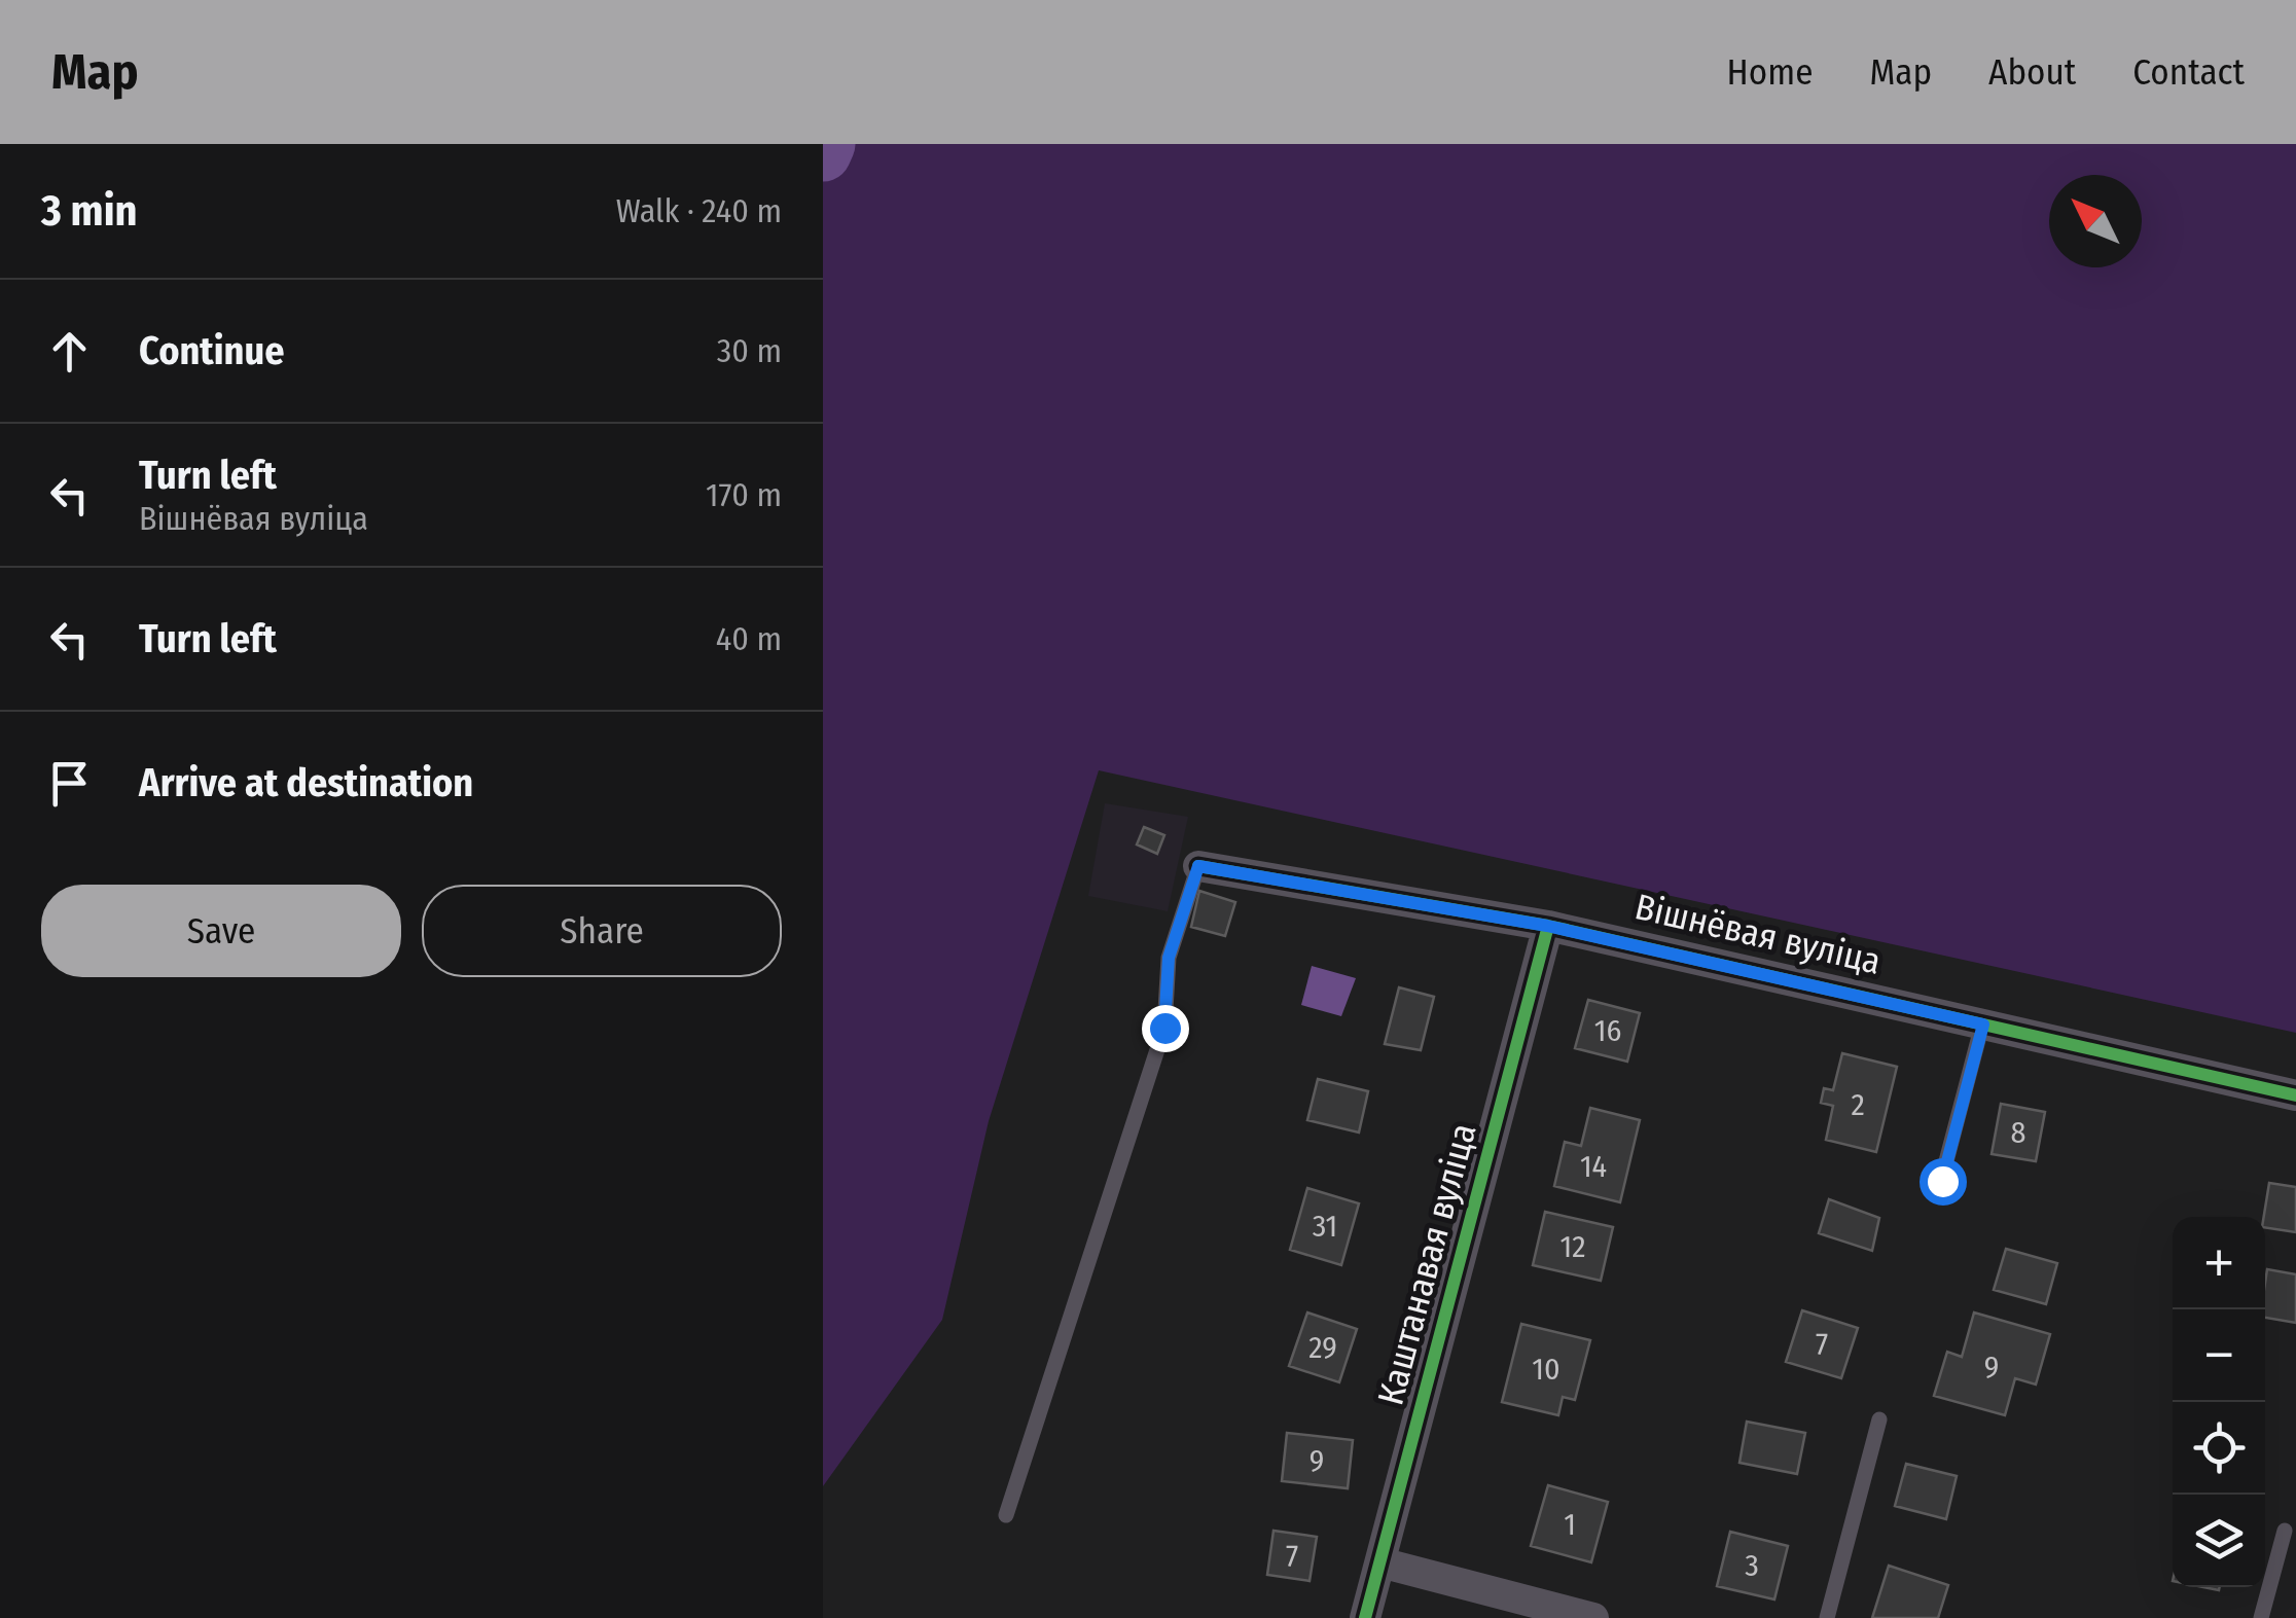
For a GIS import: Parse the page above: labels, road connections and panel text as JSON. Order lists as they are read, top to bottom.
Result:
{
  "streets": {
    "street": ["Вішнёвая вуліца", "Каштанавая вуліца"]
  },
  "crossings": [
    ["Вішнёвая вуліца", "Каштанавая вуліца"]
  ],
  "house_numbers": [
    "16",
    "2",
    "8",
    "14",
    "31",
    "12",
    "7",
    "29",
    "9",
    "10",
    "9",
    "1",
    "7",
    "3"
  ],
  "north": "top left",
  "page": {
    "header": "Map",
    "nav": [
      "Home",
      "Map",
      "About",
      "Contact"
    ],
    "heading": ["3 min", "Walk · 240 m"],
    "list": [
      ["Continue", "30 m"],
      ["Turn left", "Вішнёвая вуліца", "170 m"],
      ["Turn left", "40 m"],
      "Arrive at destination"
    ],
    "buttons": ["Save", "Share"],
    "map_buttons": ["+", "−"]
  }
}
